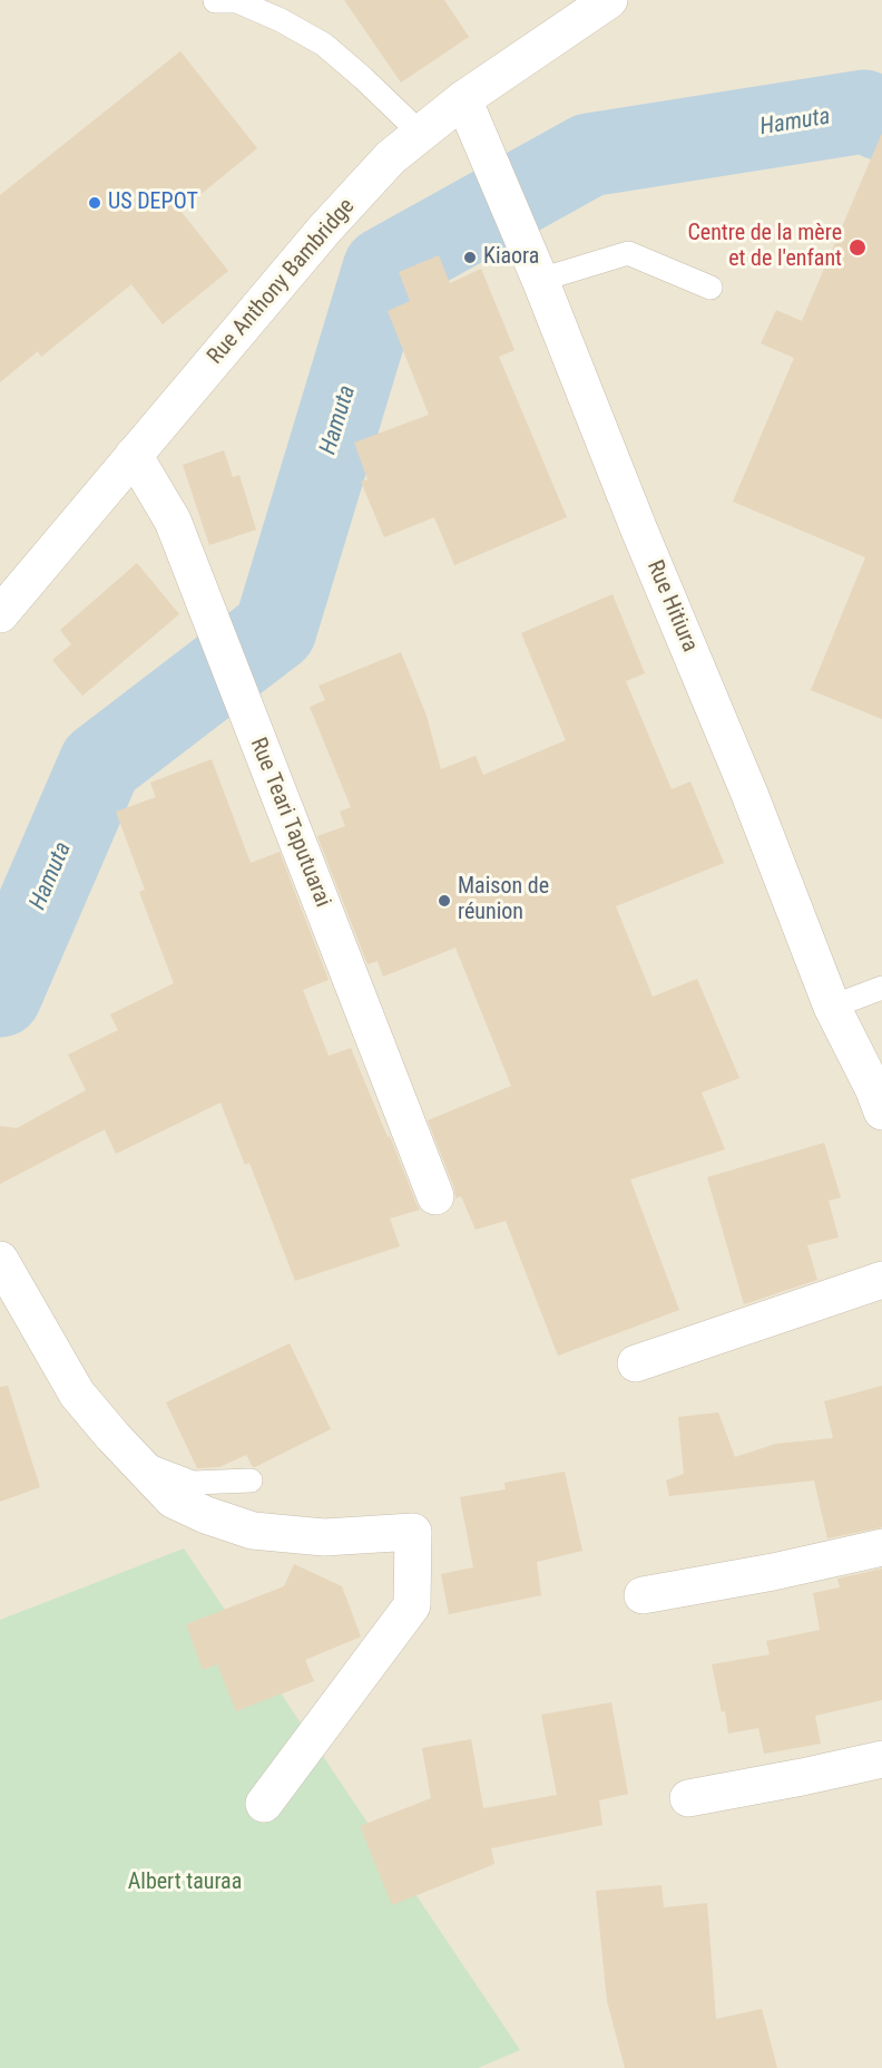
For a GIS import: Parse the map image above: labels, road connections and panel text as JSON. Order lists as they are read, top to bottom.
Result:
{
  "streets": {
    "street": ["Rue Anthony Bambridge", "Rue Hitiura", "Rue Teari Taputuarai"]
  },
  "crossings": [
    ["Rue Anthony Bambridge", "Rue Hitiura"],
    ["Rue Anthony Bambridge", "Rue Teari Taputuarai"]
  ],
  "water": ["Hamuta"],
  "parks": ["Albert tauraa"],
  "places": [
    "US DEPOT",
    "Centre de la mère et de l'enfant",
    "Kiaora",
    "Maison de réunion"
  ]
}
